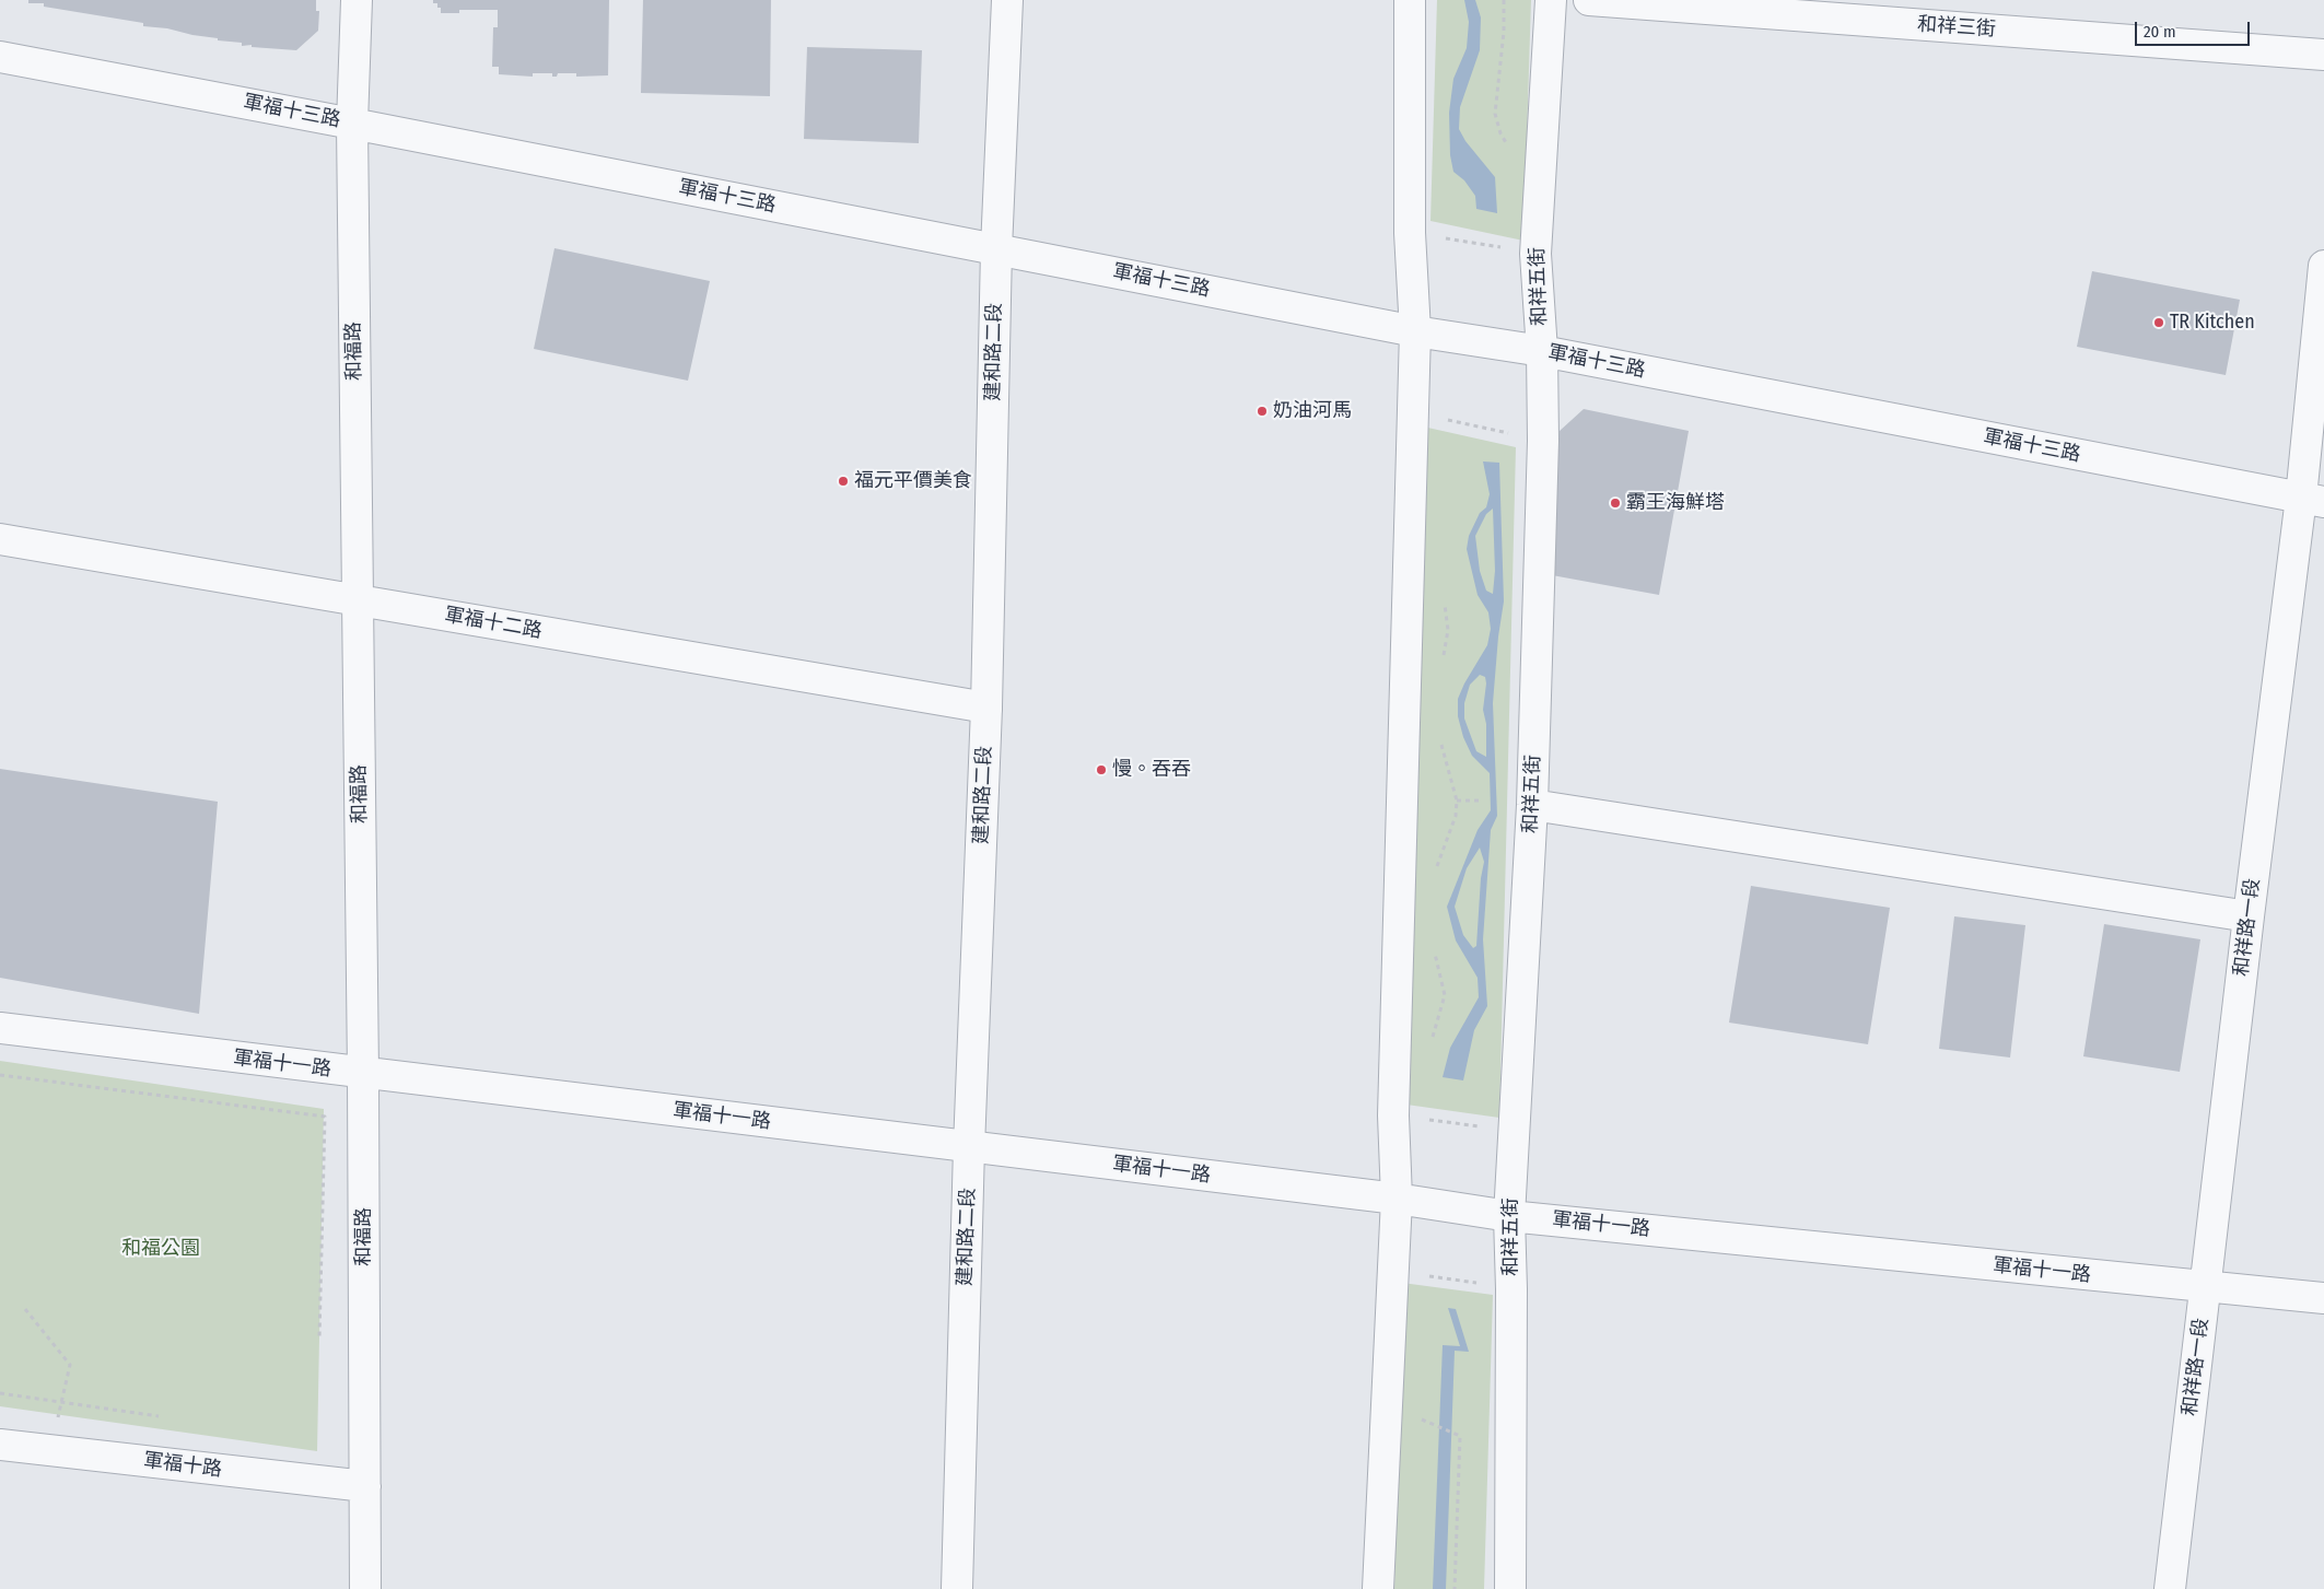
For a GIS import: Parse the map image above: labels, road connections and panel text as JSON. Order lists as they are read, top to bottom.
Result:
{
  "streets": {
    "street": [
      "和祥三街",
      "軍福十三路",
      "和祥五街",
      "和福路",
      "建和路二段",
      "軍福十二路",
      "和祥路一段",
      "軍福十一路",
      "軍福十路"
    ]
  },
  "crossings": [
    ["軍福十三路", "和祥五街"],
    ["軍福十三路", "和福路"],
    ["軍福十三路", "建和路二段"],
    ["軍福十三路", "和祥路一段"],
    ["和祥五街", "軍福十一路"],
    ["和福路", "軍福十二路"],
    ["和福路", "軍福十一路"],
    ["和福路", "軍福十路"],
    ["建和路二段", "軍福十二路"],
    ["建和路二段", "軍福十一路"],
    ["和祥路一段", "軍福十一路"]
  ],
  "parks": ["和福公園"],
  "places": [
    "TR Kitchen",
    "奶油河馬",
    "福元平價美食",
    "霸王海鮮塔",
    "慢。吞吞"
  ],
  "scale_bar": "20 m"
}
